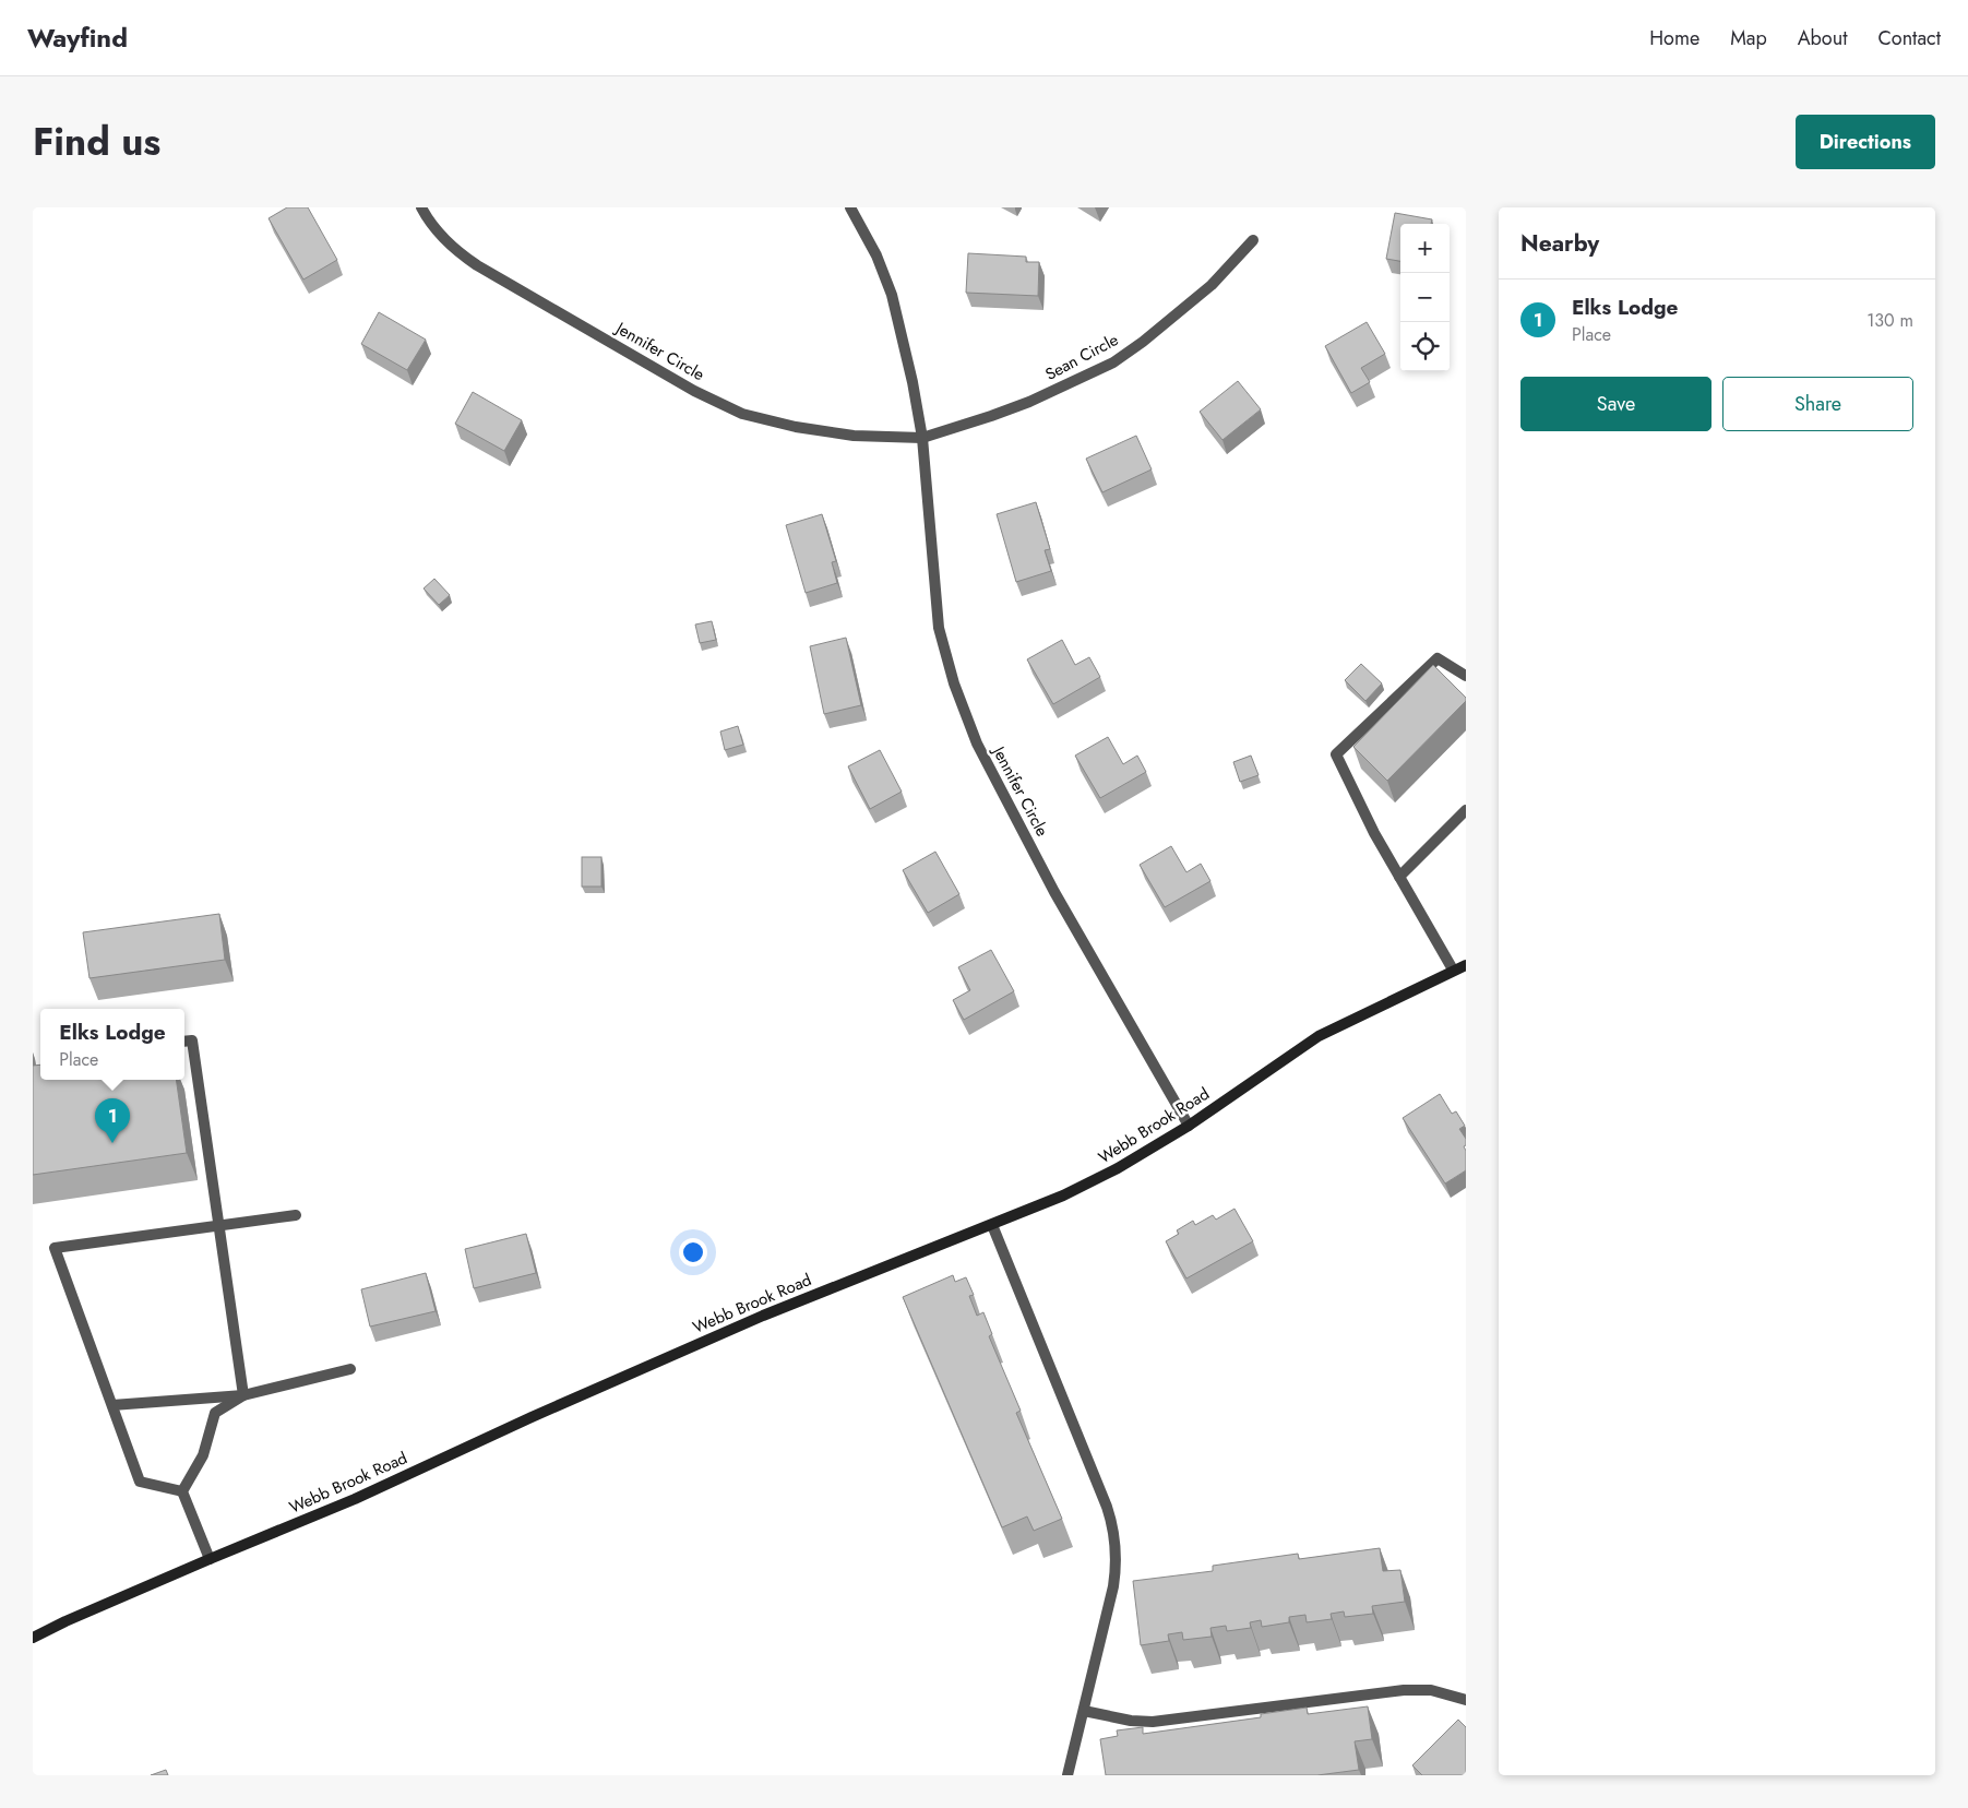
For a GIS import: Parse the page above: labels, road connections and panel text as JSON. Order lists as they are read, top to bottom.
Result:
{
  "streets": {
    "street": ["Jennifer Circle", "Sean Circle", "Webb Brook Road"]
  },
  "crossings": [
    ["Jennifer Circle", "Sean Circle"],
    ["Jennifer Circle", "Webb Brook Road"]
  ],
  "page": {
    "header": "Wayfind",
    "nav": [
      "Home",
      "Map",
      "About",
      "Contact"
    ],
    "title": "Find us",
    "buttons": [
      "Directions",
      ["Save", "Share"]
    ],
    "heading": "Nearby",
    "map_buttons": ["+", "−"],
    "list": [
      {
        "mark": "1",
        "name": "Elks Lodge",
        "note": "Place",
        "value": "130 m"
      }
    ],
    "popup": ["Elks Lodge", "Place"],
    "pins": "1"
  }
}
